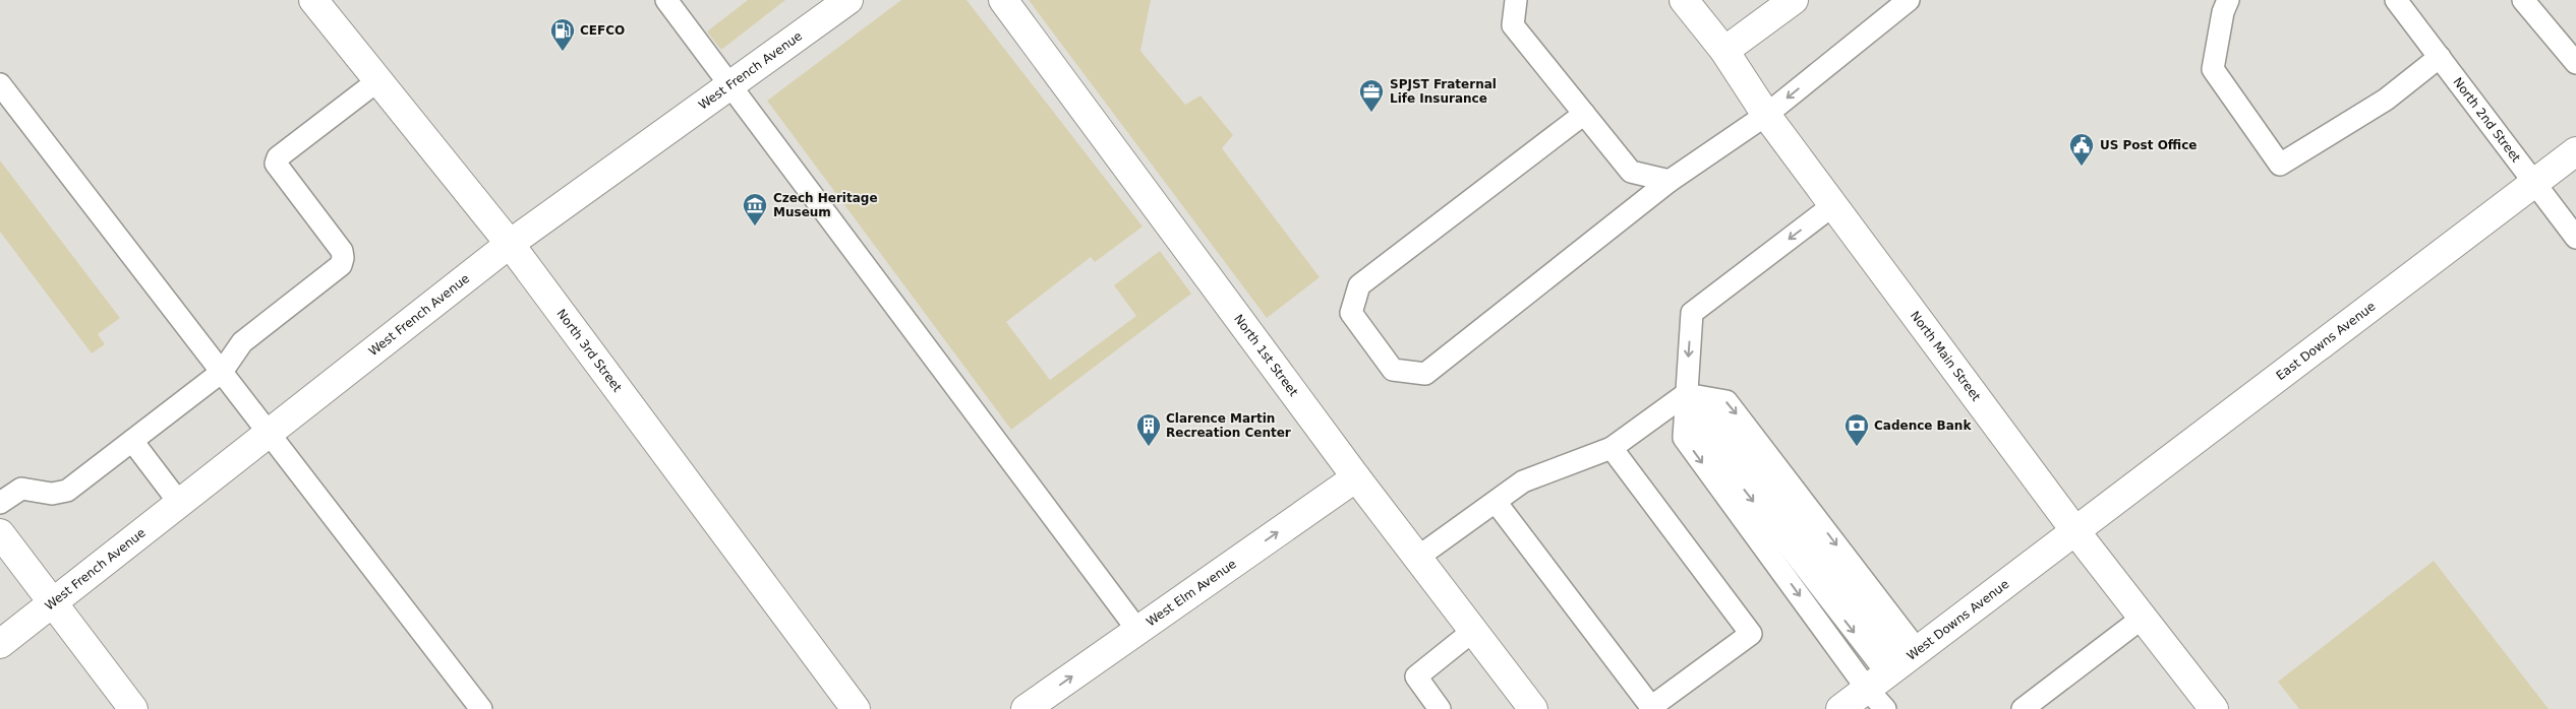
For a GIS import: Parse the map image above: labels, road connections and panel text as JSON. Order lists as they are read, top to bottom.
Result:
{
  "streets": {
    "street": [
      "West French Avenue",
      "East Downs Avenue",
      "North 3rd Street",
      "North 1st Street",
      "North Main Street",
      "West Elm Avenue",
      "West Downs Avenue"
    ],
    "lane": ["North 2nd Street"]
  },
  "crossings": [
    ["West French Avenue", "North 3rd Street"],
    ["North 2nd Street", "East Downs Avenue"],
    ["East Downs Avenue", "North Main Street"],
    ["East Downs Avenue", "West Downs Avenue"],
    ["North 1st Street", "West Elm Avenue"],
    ["North Main Street", "West Downs Avenue"]
  ],
  "one_way": ["West Elm Avenue"],
  "places": {
    "fuel station": ["CEFCO"],
    "office": ["SPJST Fraternal Life Insurance"],
    "public building": ["US Post Office"],
    "museum": ["Czech Heritage Museum"],
    "building": ["Clarence Martin Recreation Center"],
    "bank": ["Cadence Bank"]
  }
}
